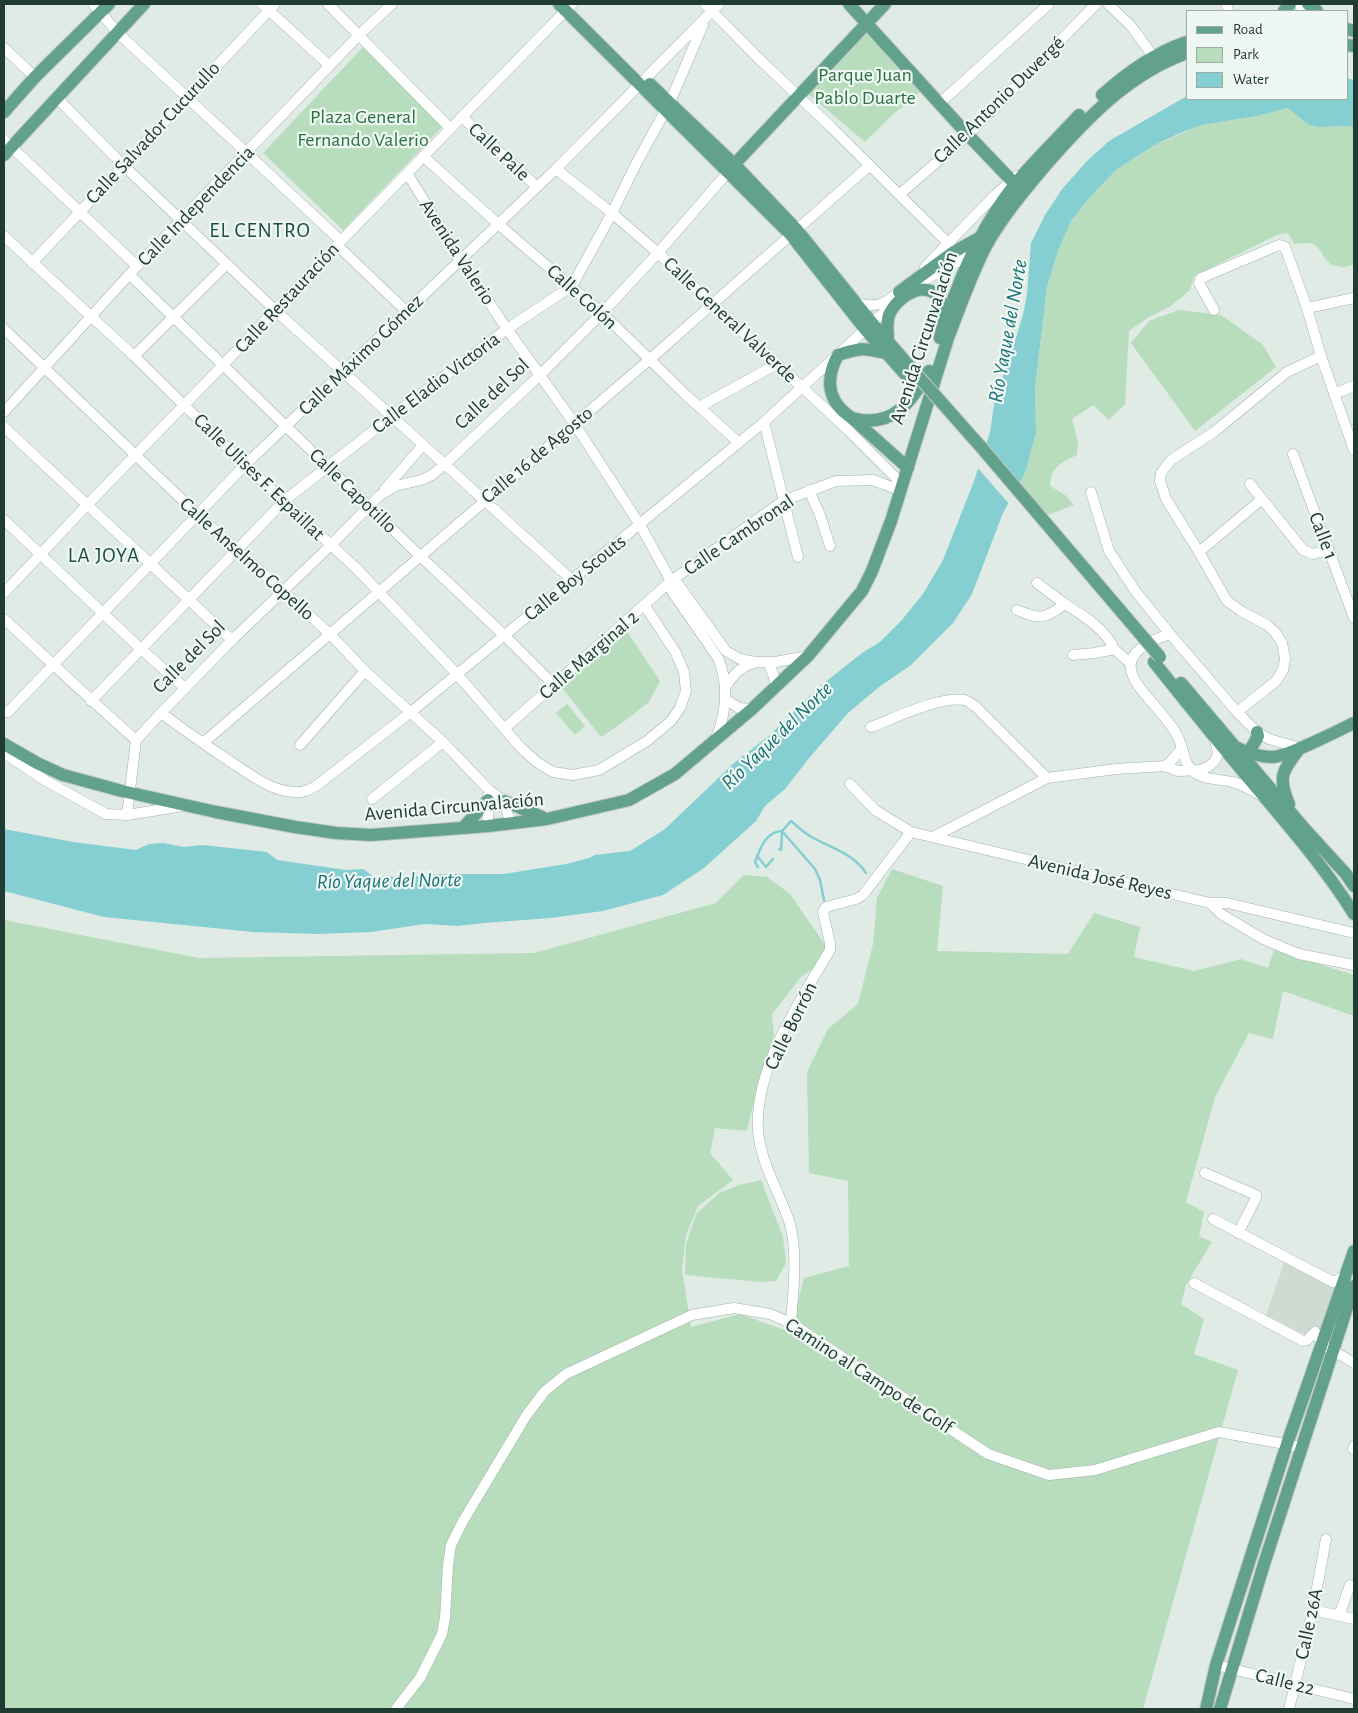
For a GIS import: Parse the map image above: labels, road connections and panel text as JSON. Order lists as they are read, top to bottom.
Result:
{
  "streets": {
    "main road": ["Avenida Circunvalación", "Calle del Sol"],
    "street": [
      "Calle Antonio Duvergé",
      "Calle Salvador Cucurullo",
      "Calle Pale",
      "Calle Independencia",
      "Avenida Valerio",
      "Calle Colón",
      "Calle Restauración",
      "Calle General Valverde",
      "Calle Máximo Gómez",
      "Calle Eladio Victoria",
      "Calle 16 de Agosto",
      "Calle Ulises F. Espaillat",
      "Calle Capotillo",
      "Calle Cambronal",
      "Calle 1",
      "Calle Anselmo Copello",
      "Calle Boy Scouts",
      "Calle Marginal 2",
      "Avenida José Reyes",
      "Calle Borrón",
      "Camino al Campo de Golf",
      "Calle 26A",
      "Calle 22"
    ]
  },
  "crossings": [
    ["Calle Salvador Cucurullo", "Calle Ulises F. Espaillat"],
    ["Calle Pale", "Calle Restauración"],
    ["Calle Pale", "Calle Máximo Gómez"],
    ["Calle Independencia", "Calle Ulises F. Espaillat"],
    ["Calle Independencia", "Calle Capotillo"],
    ["Calle Independencia", "Calle Anselmo Copello"],
    ["Avenida Valerio", "Calle Restauración"],
    ["Avenida Valerio", "Avenida Circunvalación"],
    ["Avenida Valerio", "Calle Máximo Gómez"],
    ["Avenida Valerio", "Calle Eladio Victoria"],
    ["Avenida Valerio", "Calle del Sol"],
    ["Avenida Valerio", "Calle 16 de Agosto"],
    ["Avenida Valerio", "Calle Cambronal"],
    ["Avenida Valerio", "Calle Boy Scouts"],
    ["Avenida Valerio", "Calle Marginal 2"],
    ["Calle Colón", "Calle Restauración"],
    ["Calle Colón", "Calle Máximo Gómez"],
    ["Calle Colón", "Calle Eladio Victoria"],
    ["Calle Colón", "Calle del Sol"],
    ["Calle Colón", "Calle 16 de Agosto"],
    ["Calle Colón", "Calle Boy Scouts"],
    ["Calle Restauración", "Calle Ulises F. Espaillat"],
    ["Calle Restauración", "Calle Capotillo"],
    ["Calle Restauración", "Calle Anselmo Copello"],
    ["Calle General Valverde", "Avenida Circunvalación"],
    ["Calle General Valverde", "Calle Máximo Gómez"],
    ["Calle General Valverde", "Calle Eladio Victoria"],
    ["Calle General Valverde", "Calle del Sol"],
    ["Calle General Valverde", "Calle 16 de Agosto"],
    ["Calle General Valverde", "Calle Cambronal"],
    ["Calle General Valverde", "Calle Boy Scouts"],
    ["Avenida Circunvalación", "Calle Cambronal"],
    ["Avenida Circunvalación", "Calle Boy Scouts"],
    ["Calle Máximo Gómez", "Calle Eladio Victoria"],
    ["Calle Máximo Gómez", "Calle Ulises F. Espaillat"],
    ["Calle Máximo Gómez", "Calle Capotillo"],
    ["Calle Máximo Gómez", "Calle Anselmo Copello"],
    ["Calle Eladio Victoria", "Calle Ulises F. Espaillat"],
    ["Calle Eladio Victoria", "Calle Capotillo"],
    ["Calle Eladio Victoria", "Calle Anselmo Copello"],
    ["Calle del Sol", "Calle Ulises F. Espaillat"],
    ["Calle del Sol", "Calle Capotillo"],
    ["Calle del Sol", "Calle Anselmo Copello"],
    ["Calle del Sol", "Calle Boy Scouts"],
    ["Calle 16 de Agosto", "Calle Ulises F. Espaillat"],
    ["Calle 16 de Agosto", "Calle Capotillo"],
    ["Calle 16 de Agosto", "Calle Anselmo Copello"],
    ["Calle 16 de Agosto", "Calle Boy Scouts"],
    ["Calle Ulises F. Espaillat", "Calle Boy Scouts"],
    ["Calle Ulises F. Espaillat", "Calle Marginal 2"],
    ["Calle Capotillo", "Calle Boy Scouts"],
    ["Calle Capotillo", "Calle Marginal 2"],
    ["Calle Cambronal", "Calle Marginal 2"],
    ["Calle Anselmo Copello", "Calle Boy Scouts"],
    ["Avenida José Reyes", "Calle Borrón"],
    ["Calle Borrón", "Camino al Campo de Golf"],
    ["Calle 26A", "Calle 22"]
  ],
  "districts": ["EL CENTRO", "LA JOYA"],
  "water": ["Río Yaque del Norte"],
  "parks": ["Parque Juan Pablo Duarte", "Plaza General Fernando Valerio"],
  "legend": ["Road", "Park", "Water"]
}
